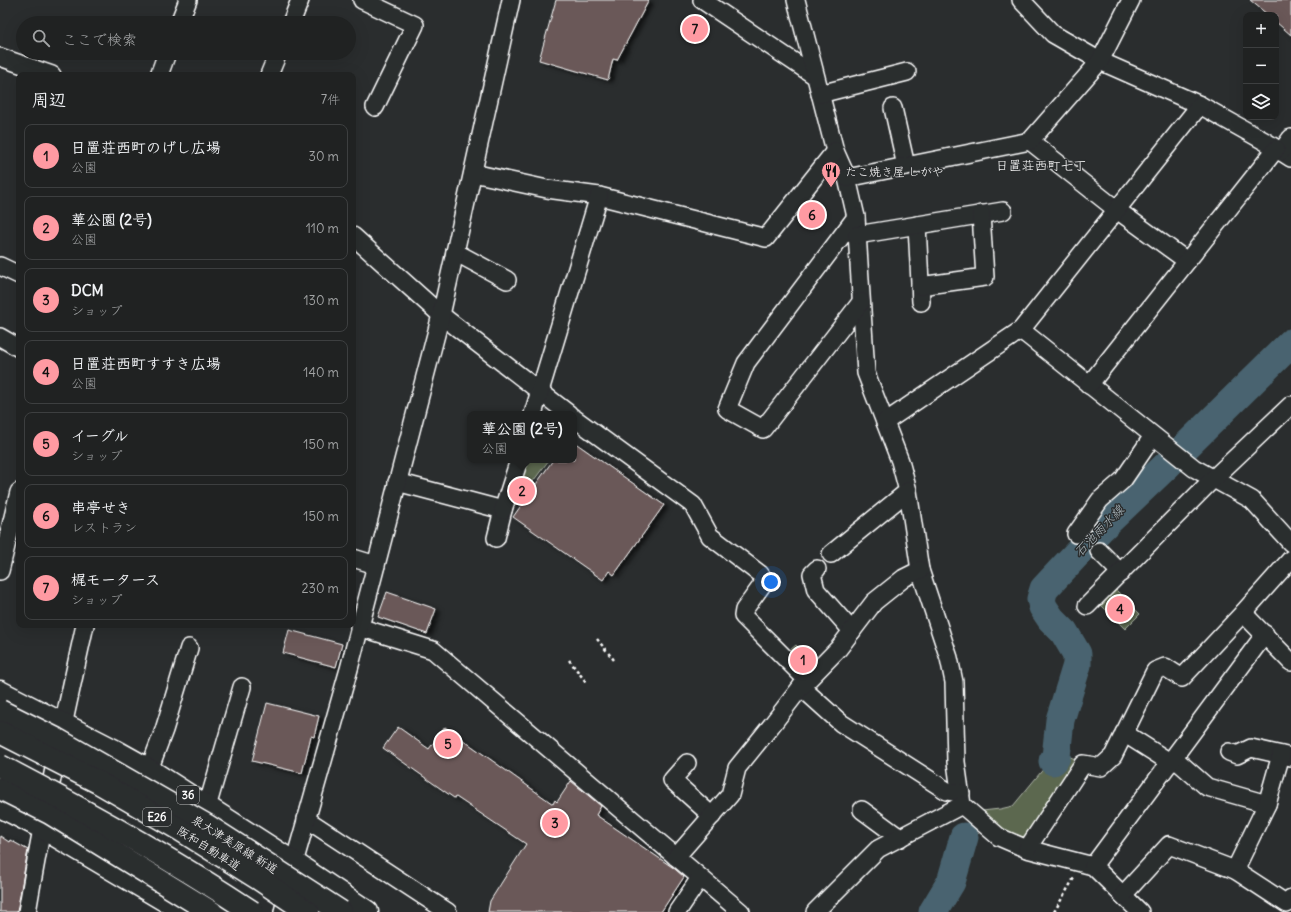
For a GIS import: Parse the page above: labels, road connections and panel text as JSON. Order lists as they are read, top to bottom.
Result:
{
  "streets": {
    "main road": [
      "36",
      "E26",
      "泉大津美原線 新道",
      "阪和自動車道"
    ]
  },
  "districts": ["日置荘西町七丁"],
  "water": ["石池雨水線"],
  "places": {
    "restaurant": ["たこ焼き屋 しがや"]
  },
  "page": {
    "map_buttons": ["+", "−"],
    "pins": [
      "7",
      "6",
      "2",
      "4",
      "1",
      "5",
      "3"
    ],
    "search": "ここで検索",
    "heading": ["周辺", "7件"],
    "list": [
      {
        "mark": "1",
        "name": "日置荘西町のげし広場",
        "note": "公園",
        "value": "30 m"
      },
      {
        "mark": "2",
        "name": "華公園 (2号)",
        "note": "公園",
        "value": "110 m"
      },
      {
        "mark": "3",
        "name": "DCM",
        "note": "ショップ",
        "value": "130 m"
      },
      {
        "mark": "4",
        "name": "日置荘西町すすき広場",
        "note": "公園",
        "value": "140 m"
      },
      {
        "mark": "5",
        "name": "イーグル",
        "note": "ショップ",
        "value": "150 m"
      },
      {
        "mark": "6",
        "name": "串亭せき",
        "note": "レストラン",
        "value": "150 m"
      },
      {
        "mark": "7",
        "name": "梶モータース",
        "note": "ショップ",
        "value": "230 m"
      }
    ],
    "popup": ["華公園 (2号)", "公園"]
  }
}
